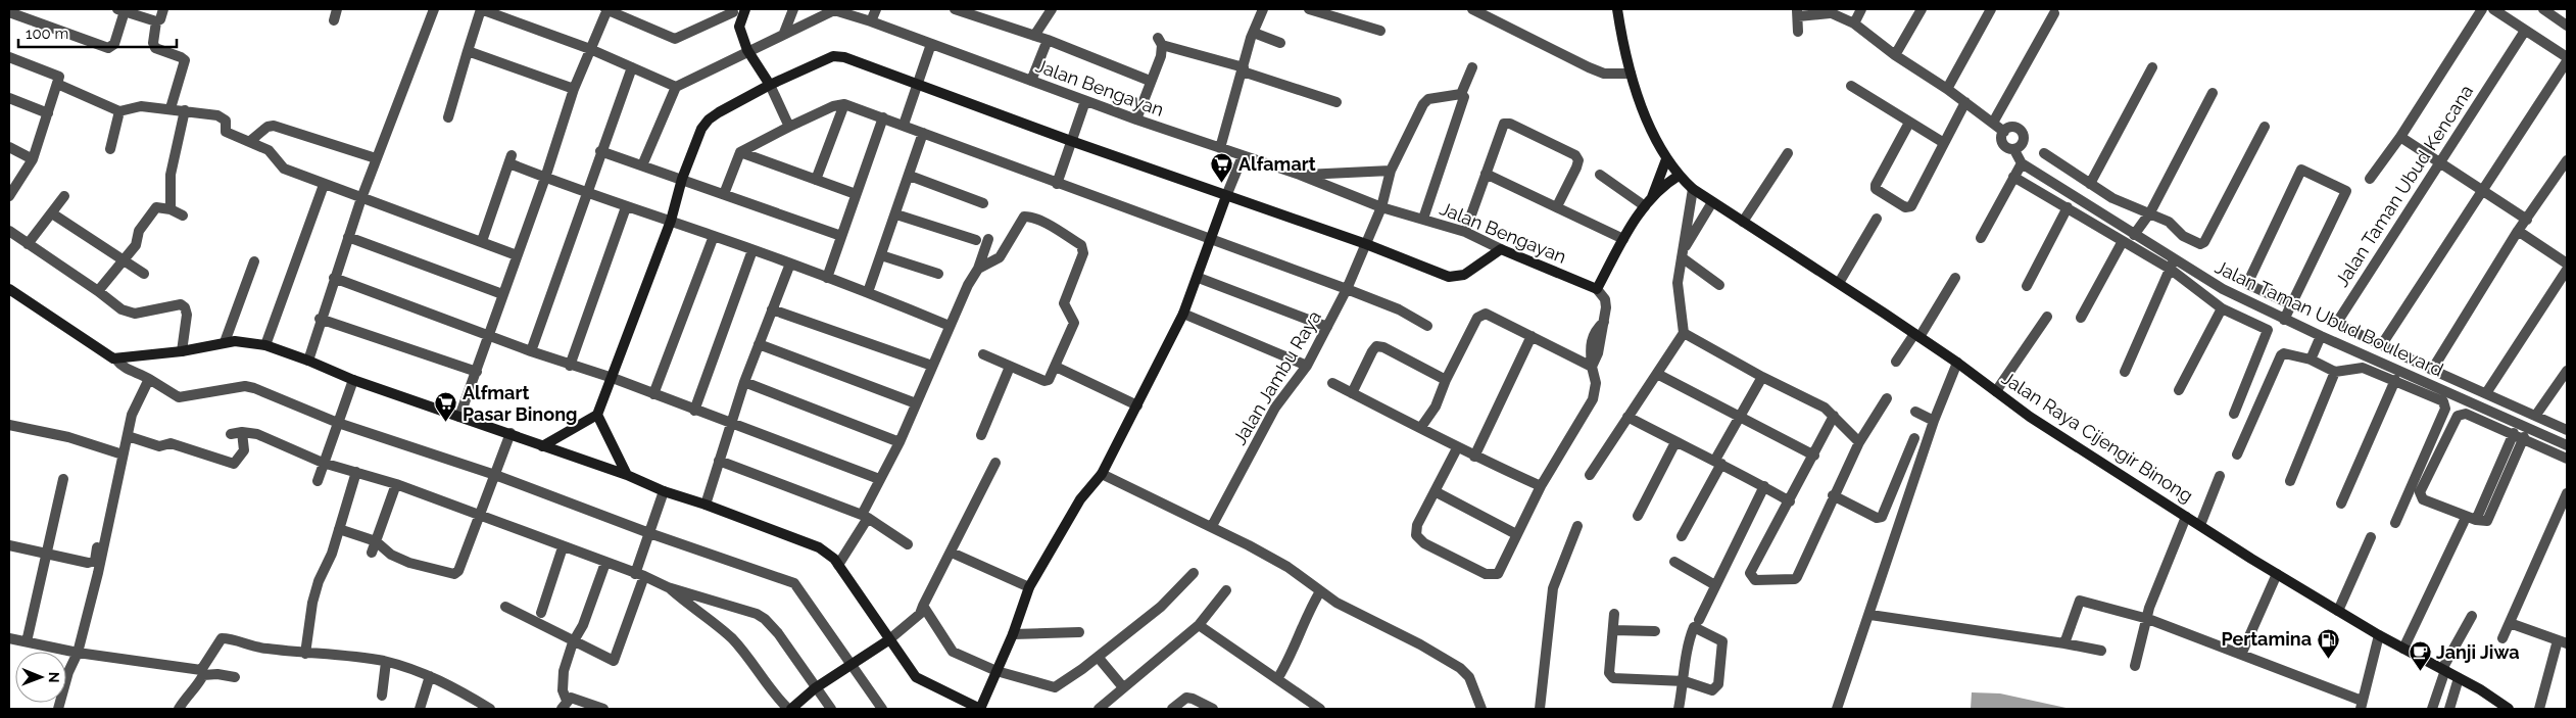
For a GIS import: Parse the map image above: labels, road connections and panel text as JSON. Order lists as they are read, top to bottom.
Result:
{
  "streets": {
    "street": [
      "Jalan Bengayan",
      "Jalan Taman Ubud Kencana",
      "Jalan Taman Ubud Boulevard",
      "Jalan Jambu Raya",
      "Jalan Raya Cijengir Binong"
    ]
  },
  "crossings": [
    ["Jalan Bengayan", "Jalan Jambu Raya"]
  ],
  "places": {
    "supermarket": ["Alfamart", "Alfmart Pasar Binong"],
    "fuel station": ["Pertamina"],
    "cafe": ["Janji Jiwa"]
  },
  "scale_bar": "100 m",
  "north": "right"
}
